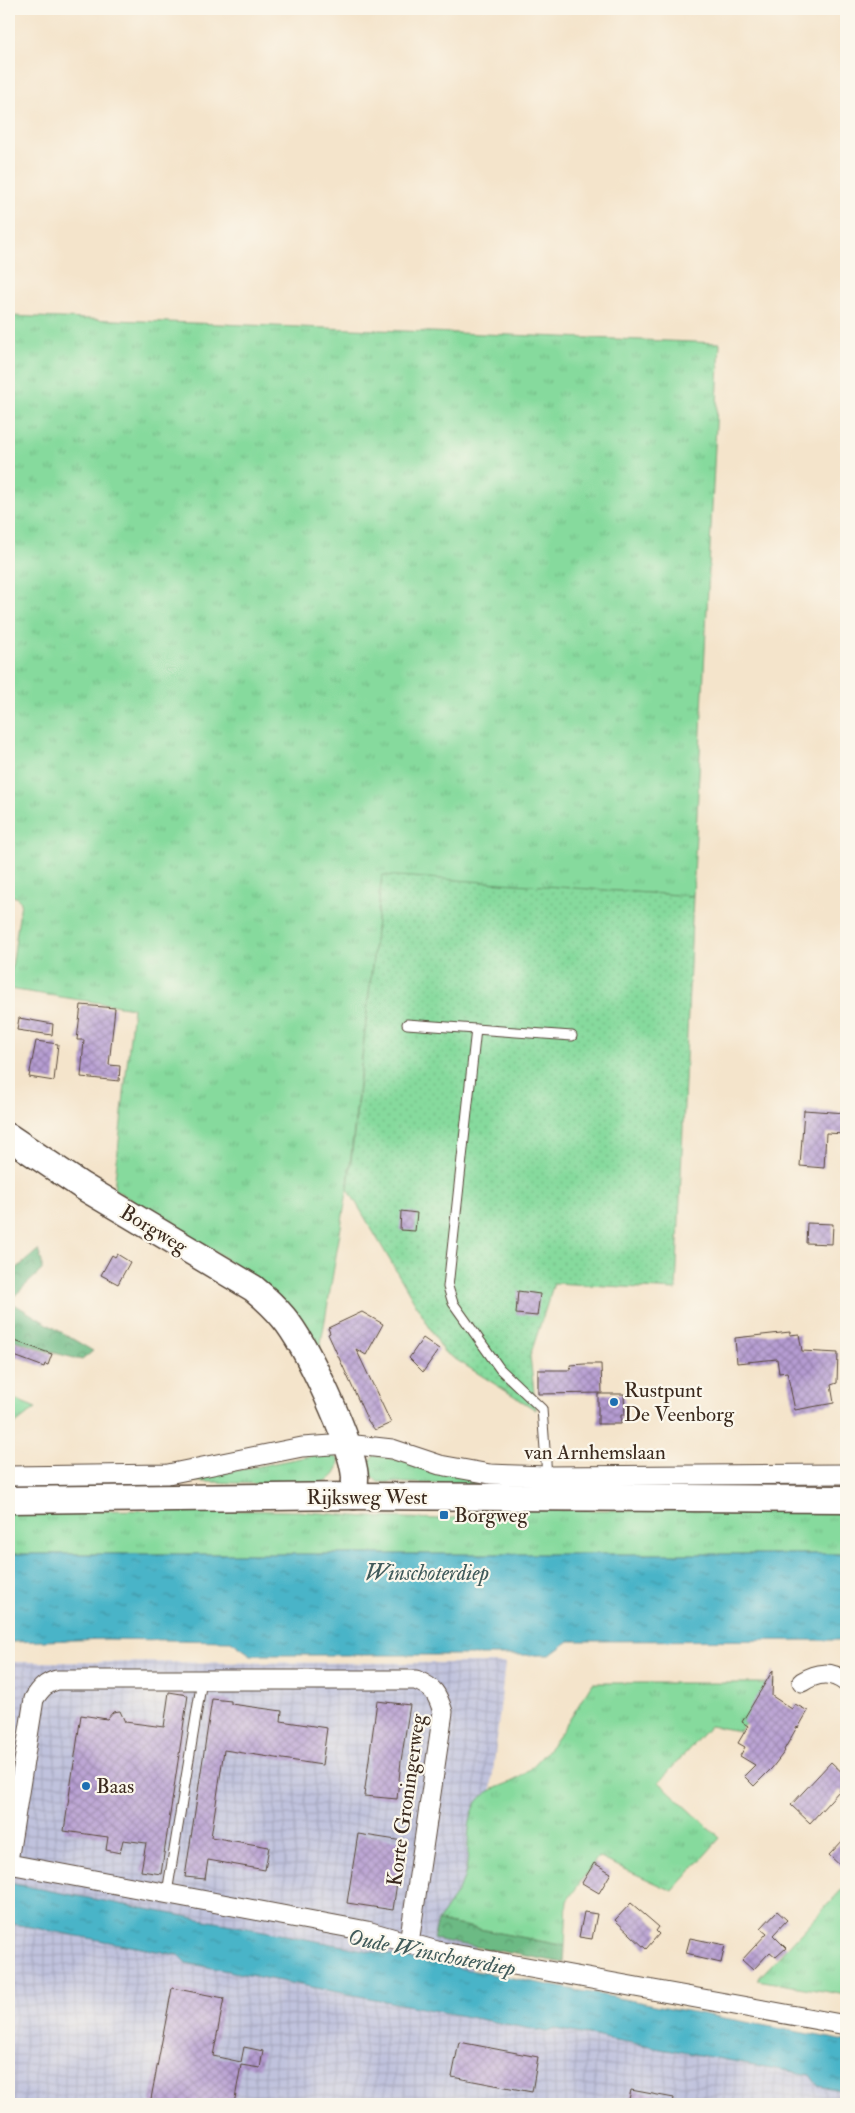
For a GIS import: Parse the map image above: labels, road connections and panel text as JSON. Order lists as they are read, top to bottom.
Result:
{
  "streets": {
    "main road": ["Borgweg", "Rijksweg West"],
    "street": ["van Arnhemslaan", "Korte Groningerweg"]
  },
  "crossings": [
    ["Borgweg", "van Arnhemslaan"],
    ["Borgweg", "Rijksweg West"]
  ],
  "water": ["Winschoterdiep", "Oude Winschoterdiep"],
  "places": {
    "other": ["Rustpunt De Veenborg", "Baas"],
    "transit": ["Borgweg"]
  }
}
